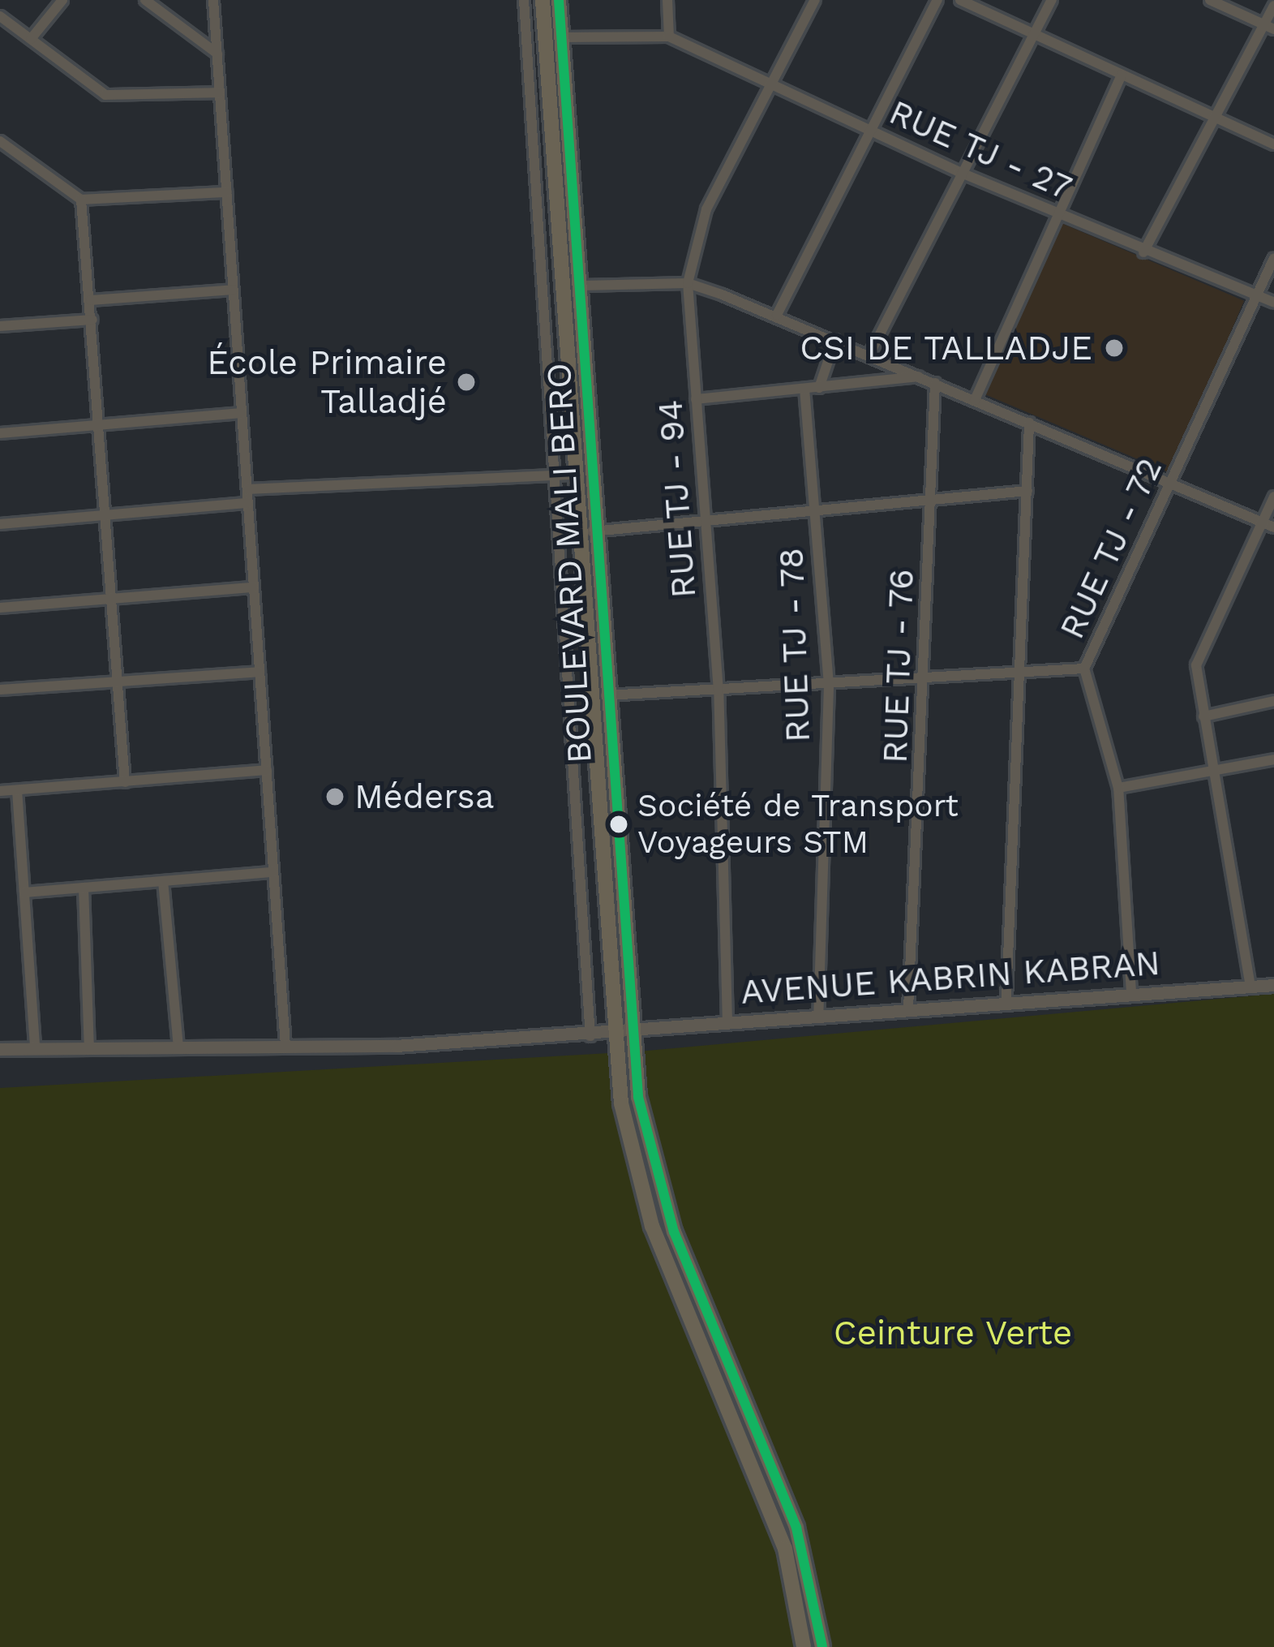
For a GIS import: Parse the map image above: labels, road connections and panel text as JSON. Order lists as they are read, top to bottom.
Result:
{
  "streets": {
    "main road": ["BOULEVARD MALI BERO"],
    "street": [
      "RUE TJ - 27",
      "RUE TJ - 94",
      "RUE TJ - 72",
      "RUE TJ - 78",
      "RUE TJ - 76",
      "AVENUE KABRIN KABRAN"
    ]
  },
  "crossings": [
    ["RUE TJ - 27", "RUE TJ - 94"],
    ["RUE TJ - 27", "RUE TJ - 72"],
    ["RUE TJ - 27", "BOULEVARD MALI BERO"],
    ["RUE TJ - 94", "AVENUE KABRIN KABRAN"],
    ["RUE TJ - 72", "AVENUE KABRIN KABRAN"],
    ["RUE TJ - 78", "AVENUE KABRIN KABRAN"],
    ["RUE TJ - 76", "AVENUE KABRIN KABRAN"]
  ],
  "parks": ["Ceinture Verte"],
  "places": [
    "CSI DE TALLADJE",
    "École Primaire Talladjé",
    "Médersa",
    "Société de Transport Voyageurs STM"
  ],
  "lines": ["transit line 78"]
}
